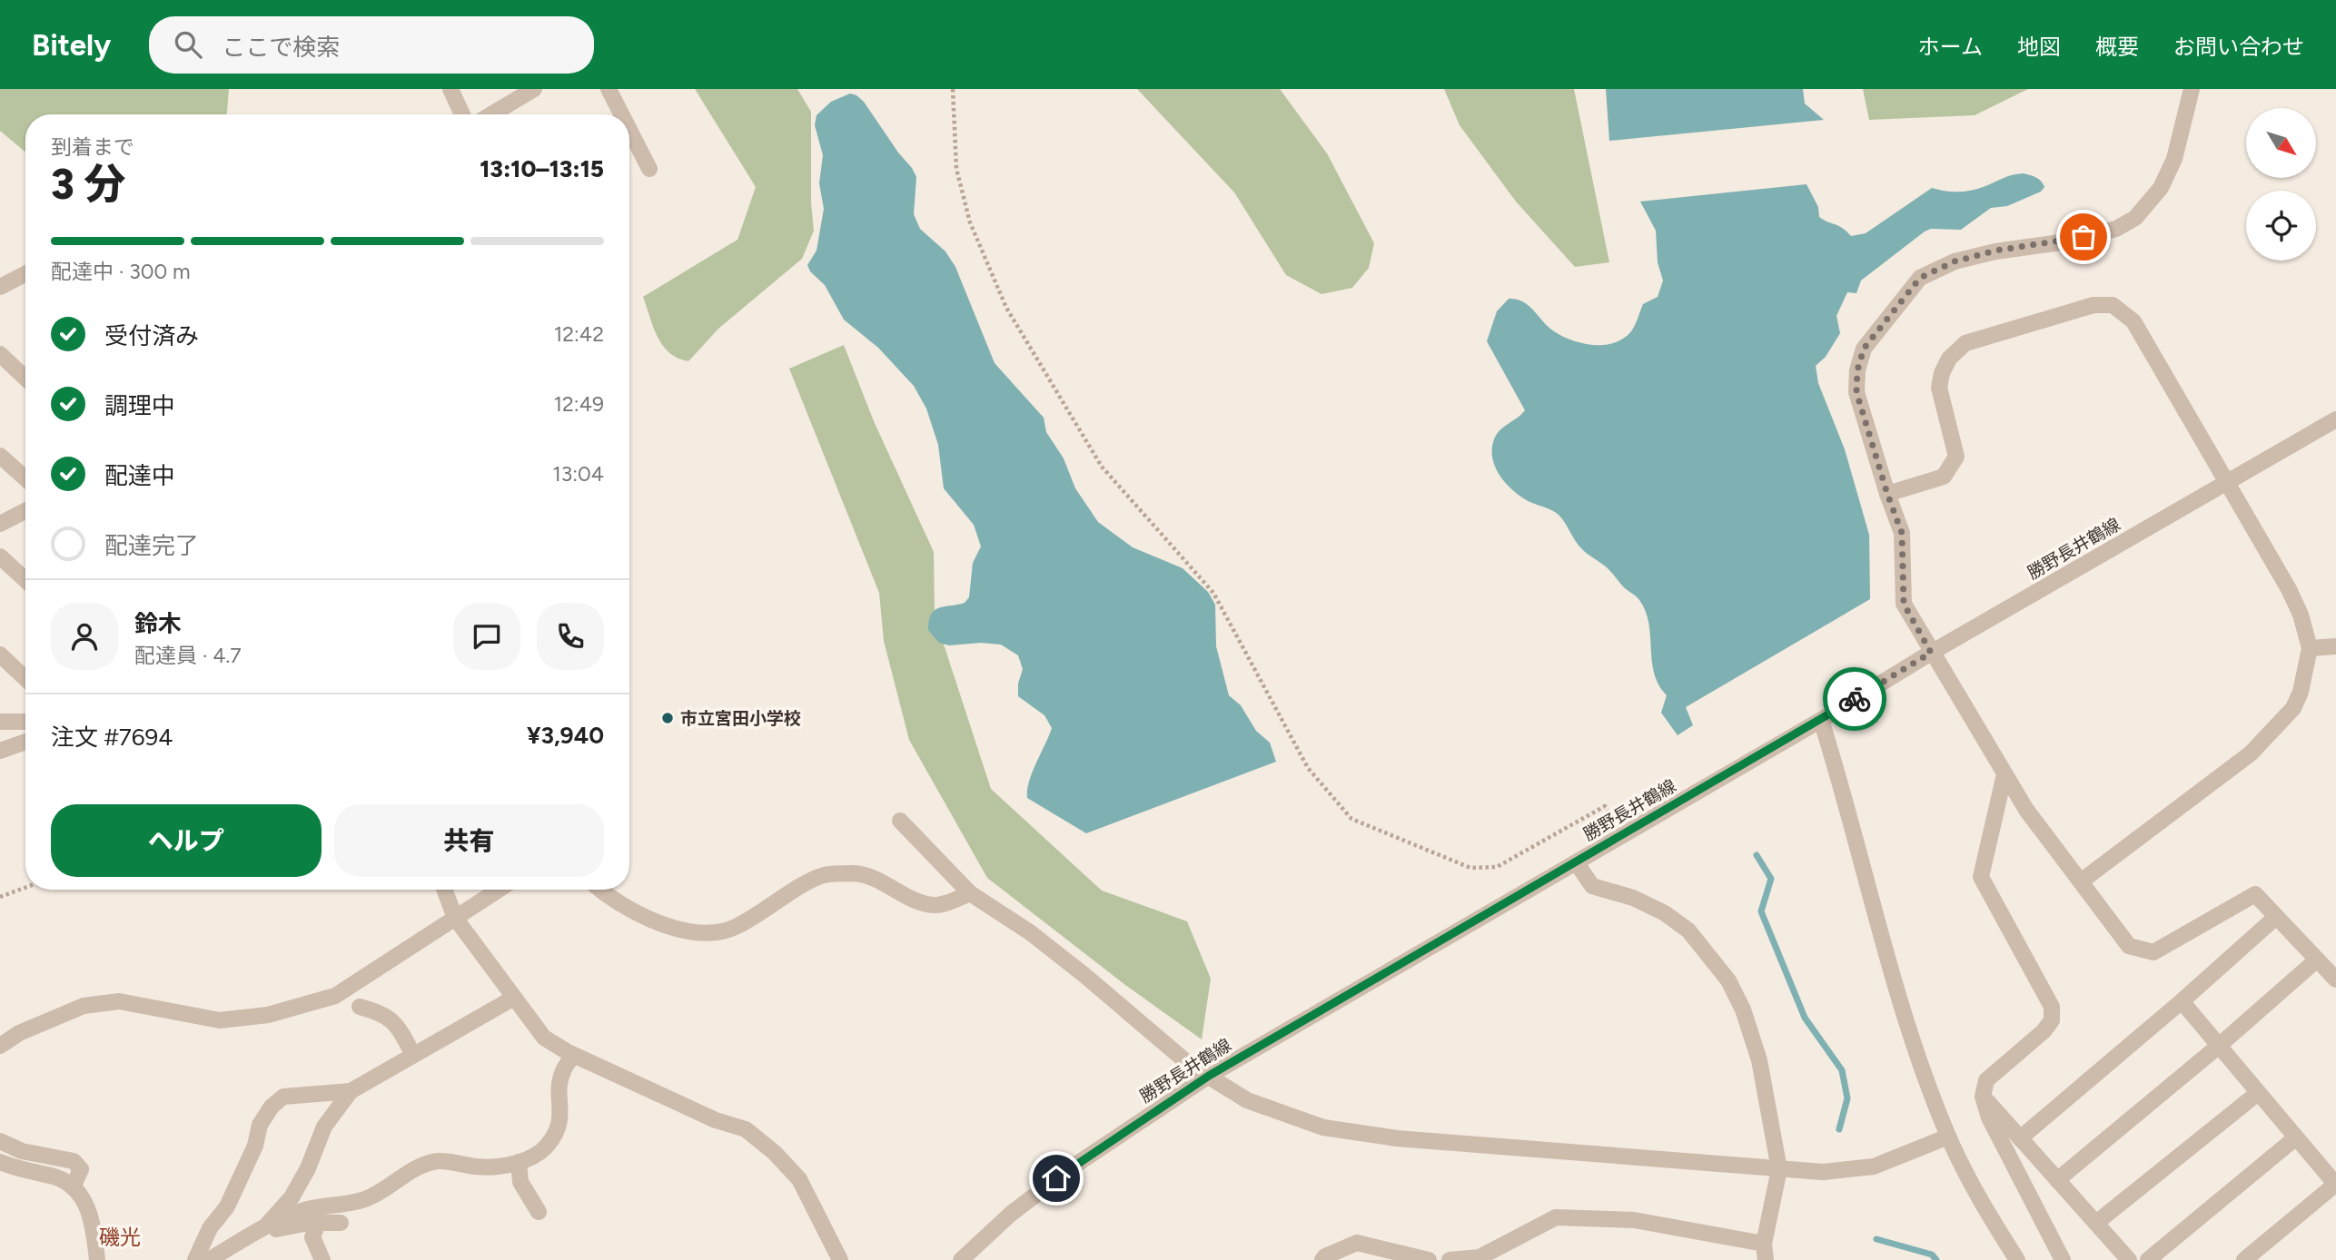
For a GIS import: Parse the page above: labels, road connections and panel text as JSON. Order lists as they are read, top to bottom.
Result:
{
  "streets": {
    "street": ["勝野長井鶴線"]
  },
  "districts": ["磯光"],
  "places": ["市立宮田小学校"],
  "north": "bottom right",
  "page": {
    "header": "Bitely",
    "search": "ここで検索",
    "nav": [
      "ホーム",
      "地図",
      "概要",
      "お問い合わせ"
    ],
    "heading": ["3 分", "到着まで", "13:10–13:15"],
    "panel": [
      "鈴木",
      "配達員 · 4.7",
      "注文 #7694",
      "¥3,940"
    ],
    "bar": "配達中 · 300 m",
    "list": [
      ["受付済み", "12:42"],
      ["調理中", "12:49"],
      ["配達中", "13:04"],
      "配達完了"
    ],
    "buttons": ["ヘルプ", "共有"]
  }
}
